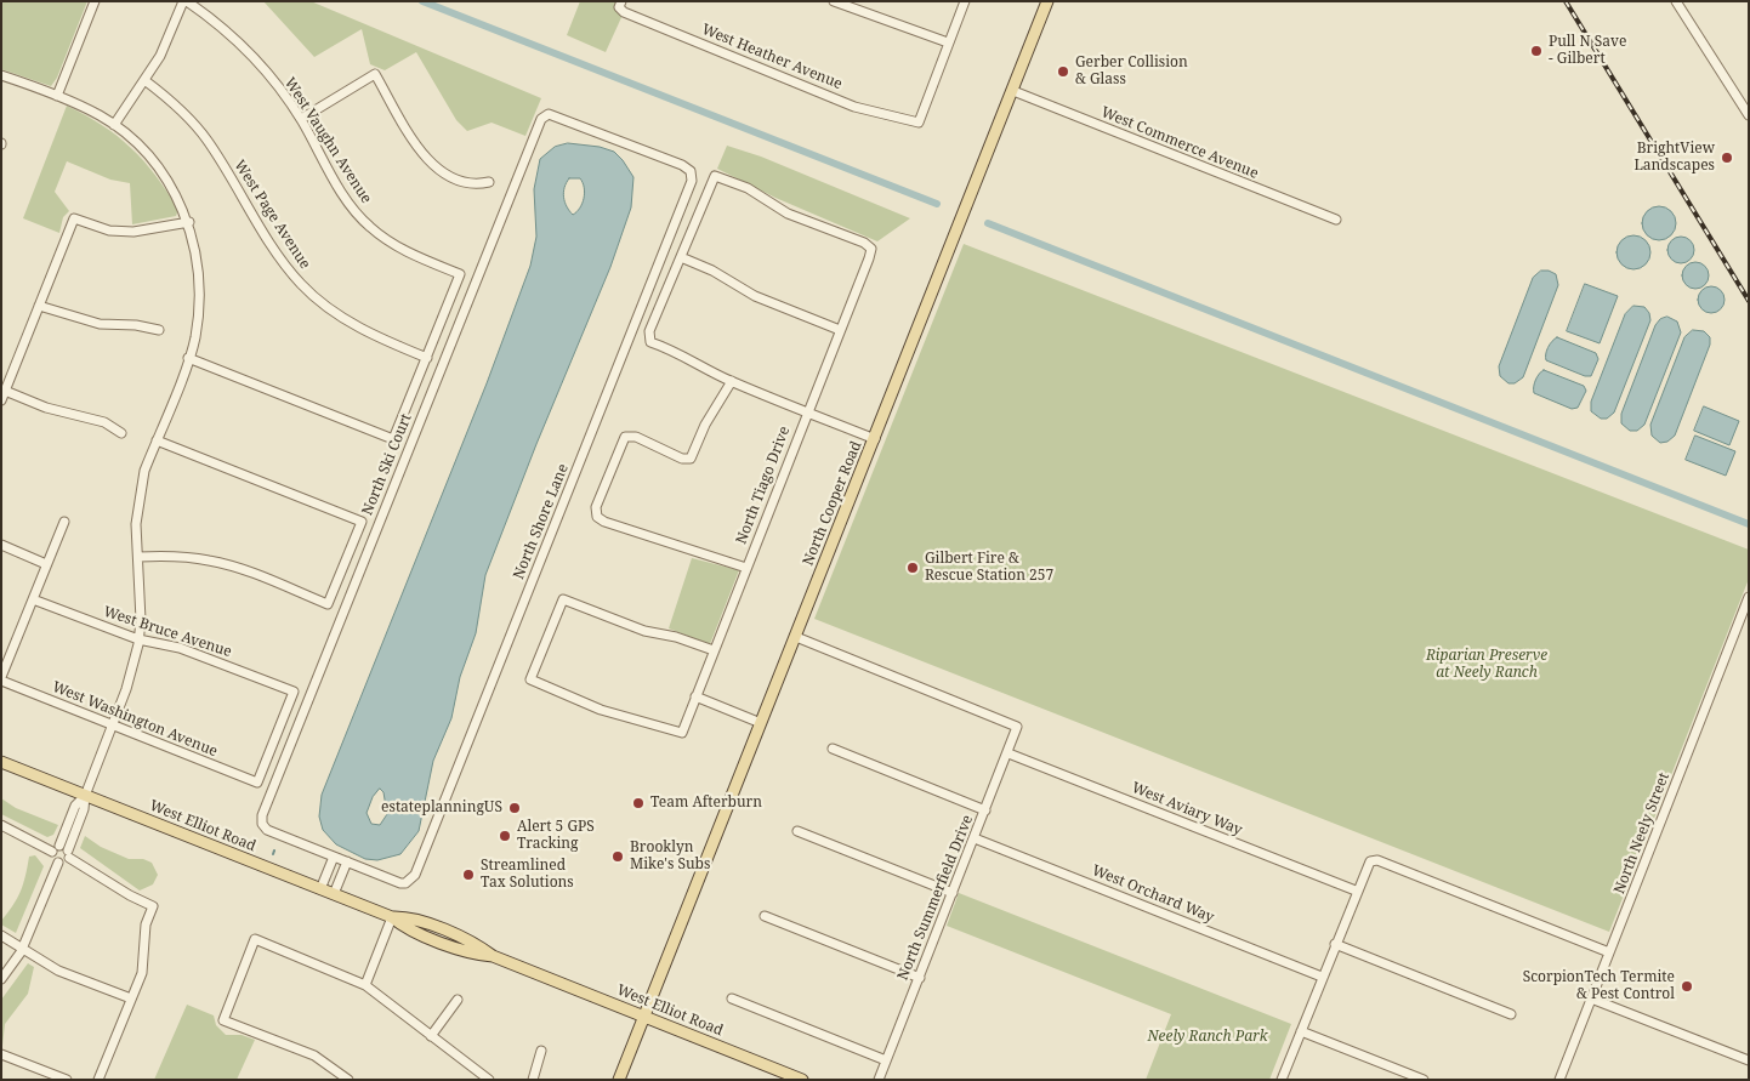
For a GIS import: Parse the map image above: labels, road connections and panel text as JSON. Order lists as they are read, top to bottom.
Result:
{
  "streets": {
    "main road": ["North Cooper Road", "West Elliot Road"],
    "street": [
      "West Heather Avenue",
      "West Vaughn Avenue",
      "West Commerce Avenue",
      "West Page Avenue",
      "North Ski Court",
      "North Tiago Drive",
      "North Shore Lane",
      "West Bruce Avenue",
      "West Washington Avenue",
      "West Aviary Way",
      "North Neely Street",
      "West Orchard Way",
      "North Summerfield Drive"
    ]
  },
  "crossings": [
    ["West Vaughn Avenue", "West Page Avenue"],
    ["West Commerce Avenue", "North Cooper Road"],
    ["North Ski Court", "North Shore Lane"],
    ["North Cooper Road", "West Elliot Road"],
    ["North Cooper Road", "North Summerfield Drive"],
    ["West Bruce Avenue", "West Washington Avenue"],
    ["West Aviary Way", "North Summerfield Drive"],
    ["West Orchard Way", "North Summerfield Drive"]
  ],
  "parks": ["Riparian Preserve at Neely Ranch", "Neely Ranch Park"],
  "places": [
    "Pull N Save - Gilbert",
    "Gerber Collision & Glass",
    "BrightView Landscapes",
    "Gilbert Fire & Rescue Station 257",
    "Team Afterburn",
    "estateplanningUS",
    "Alert 5 GPS Tracking",
    "Brooklyn Mike's Subs",
    "Streamlined Tax Solutions",
    "ScorpionTech Termite & Pest Control"
  ]
}
